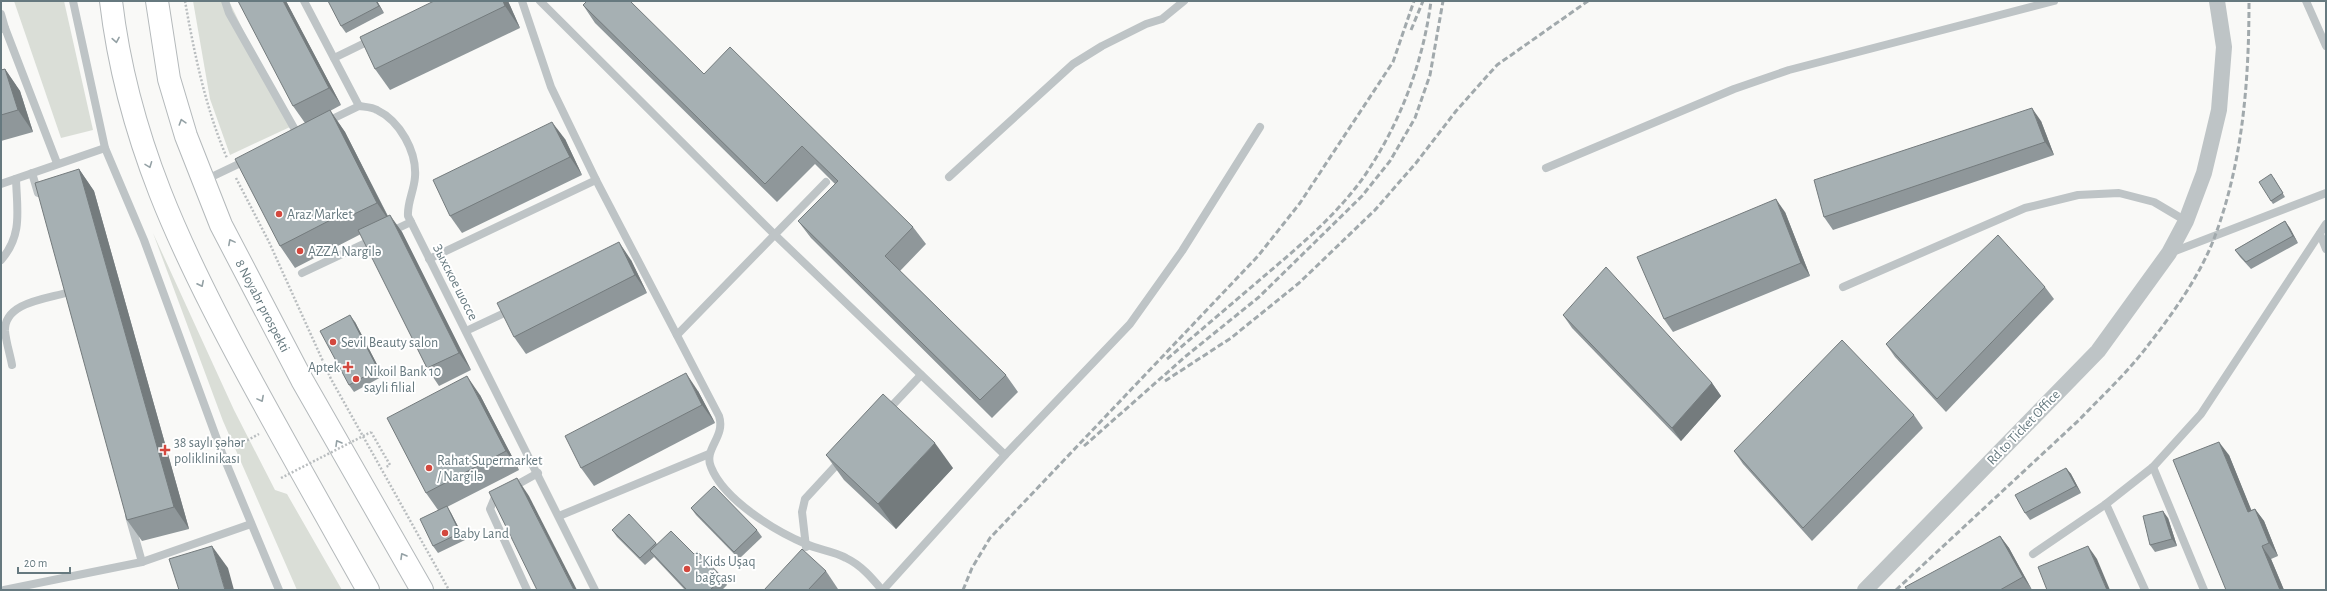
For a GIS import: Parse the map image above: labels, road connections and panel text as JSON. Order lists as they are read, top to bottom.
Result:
{
  "streets": {
    "highway": ["8 Noyabr prospekti"],
    "street": ["Rd to Ticket Office"],
    "lane": ["Зыхское шоссе"]
  },
  "places": {
    "other": [
      "Araz Market",
      "AZZA Nargilə",
      "Sevil Beauty salon",
      "Nikoil Bank 10 sayli filial",
      "Rahat Supermarket / Nargilə",
      "Baby Land",
      "İ-Kids Uşaq bağçası"
    ],
    "health": ["Aptek", "38 saylı şəhər poliklinikası"]
  },
  "scale_bar": "20 m"
}
